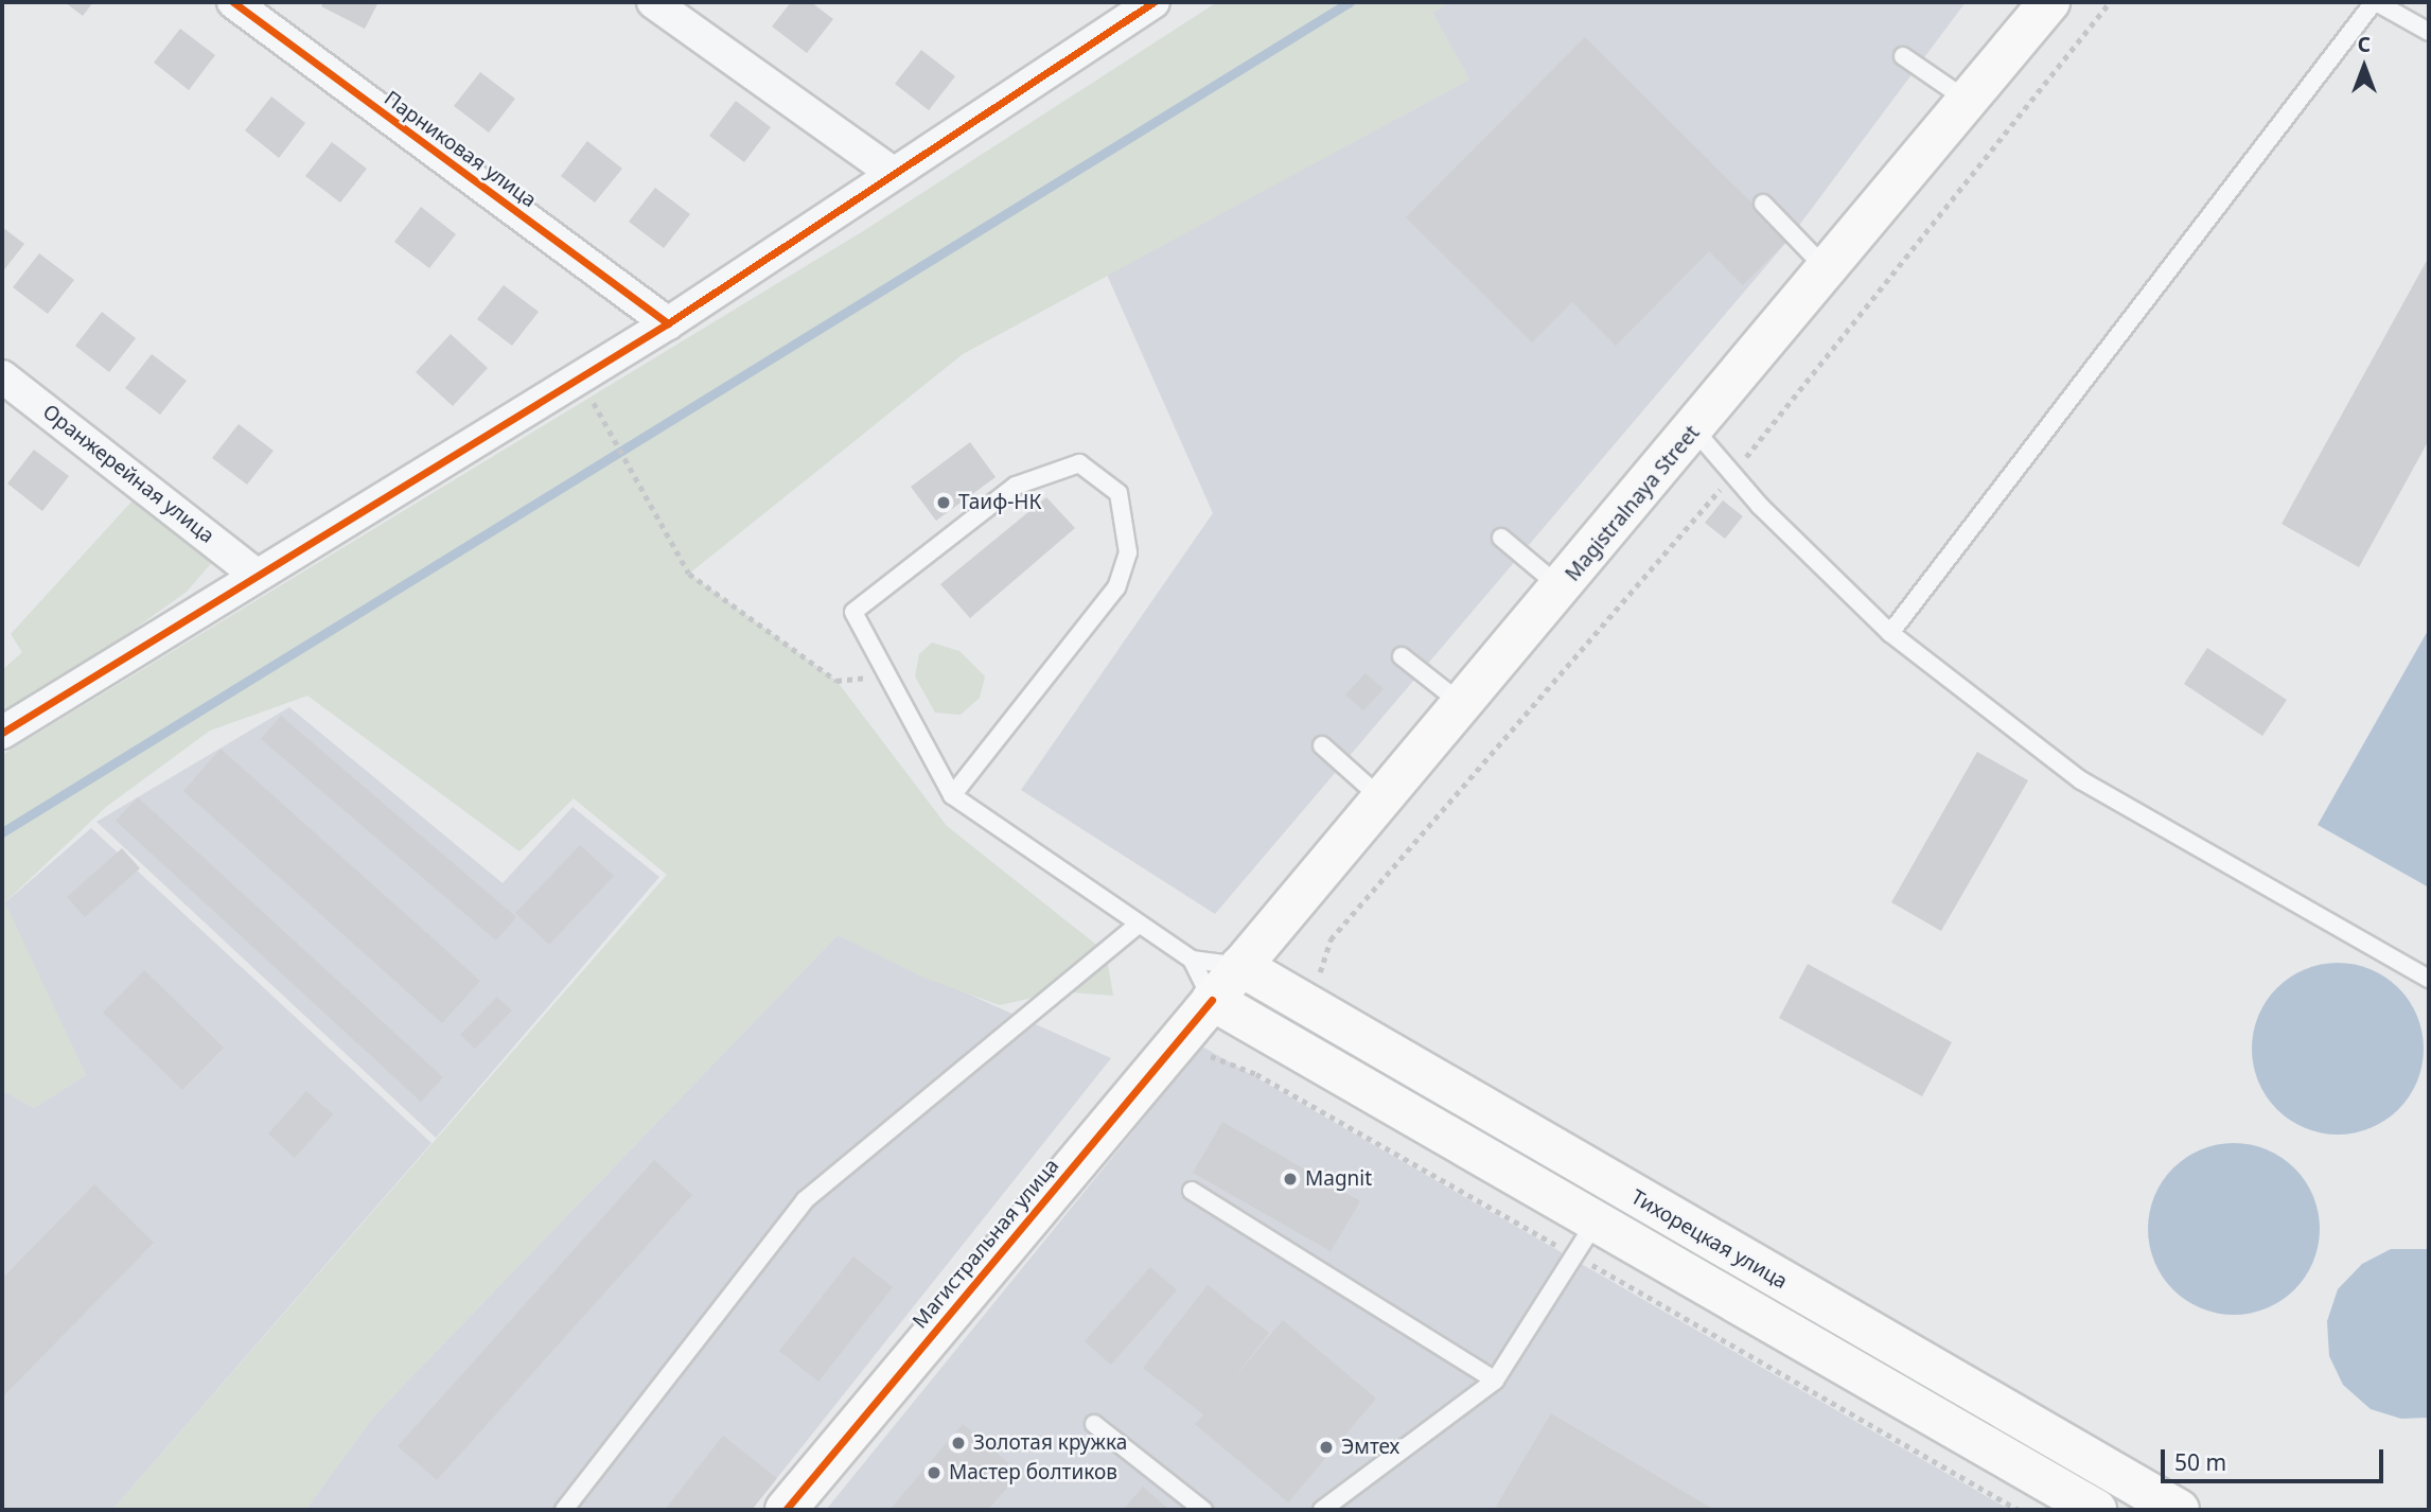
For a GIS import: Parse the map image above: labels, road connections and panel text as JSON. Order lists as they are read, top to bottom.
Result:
{
  "streets": {
    "main road": ["Magistralnaya Street", "Тихорецкая улица", "Магистральная улица"],
    "street": ["Парниковая улица", "Оранжерейная улица"]
  },
  "crossings": [
    ["Magistralnaya Street", "Тихорецкая улица"],
    ["Magistralnaya Street", "Магистральная улица"],
    ["Тихорецкая улица", "Магистральная улица"]
  ],
  "places": [
    "Таиф-НК",
    "Magnit",
    "Золотая кружка",
    "Эмтех",
    "Мастер болтиков"
  ],
  "scale_bar": "50 m",
  "north": "top"
}
